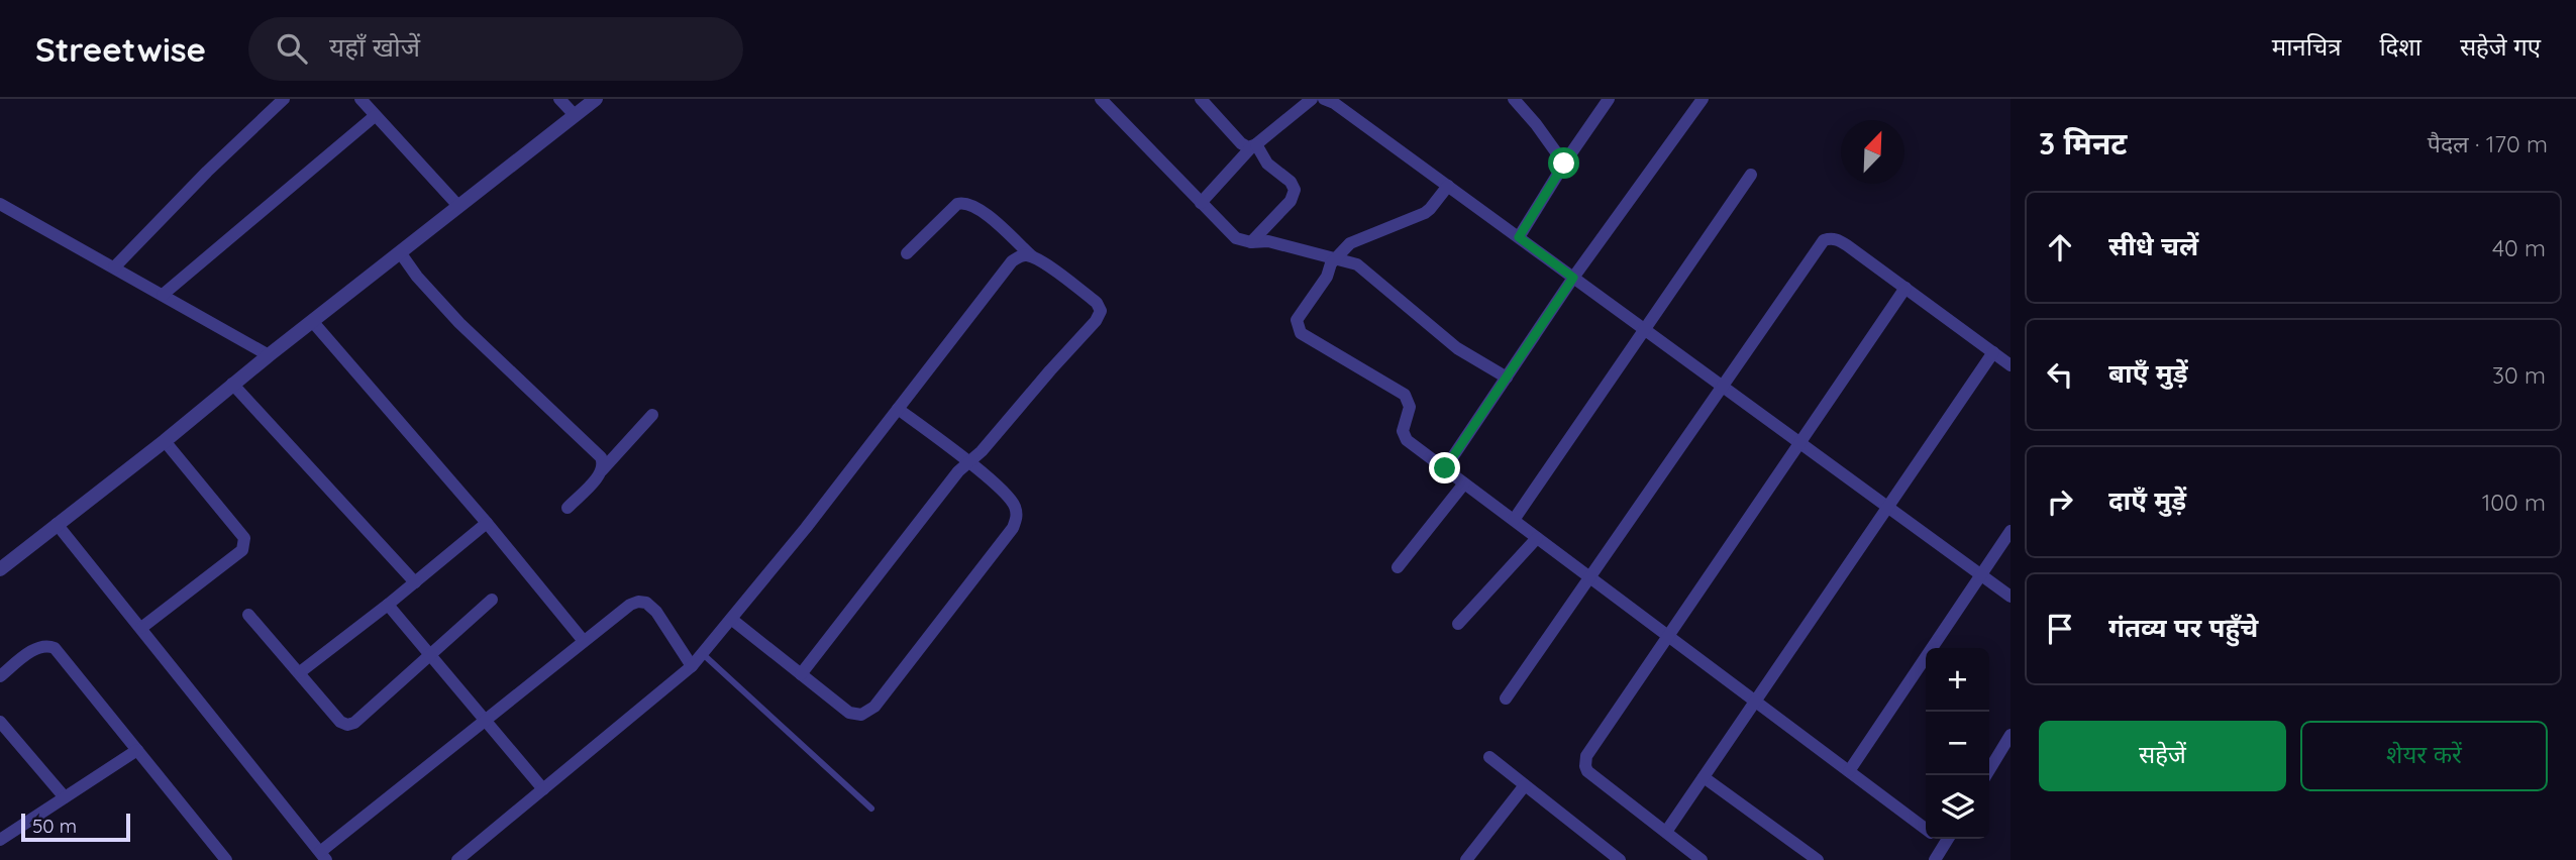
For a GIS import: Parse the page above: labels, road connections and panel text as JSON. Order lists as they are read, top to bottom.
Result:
{
  "scale_bar": "50 m",
  "north": "top right",
  "page": {
    "header": "Streetwise",
    "search": "यहाँ खोजें",
    "nav": ["मानचित्र", "दिशा", "सहेजे गए"],
    "heading": ["3 मिनट", "पैदल · 170 m"],
    "list": [
      ["सीधे चलें", "40 m"],
      ["बाएँ मुड़ें", "30 m"],
      ["दाएँ मुड़ें", "100 m"],
      "गंतव्य पर पहुँचे"
    ],
    "map_buttons": ["+", "−"],
    "buttons": ["सहेजें", "शेयर करें"],
    "scale": "50 m"
  }
}
